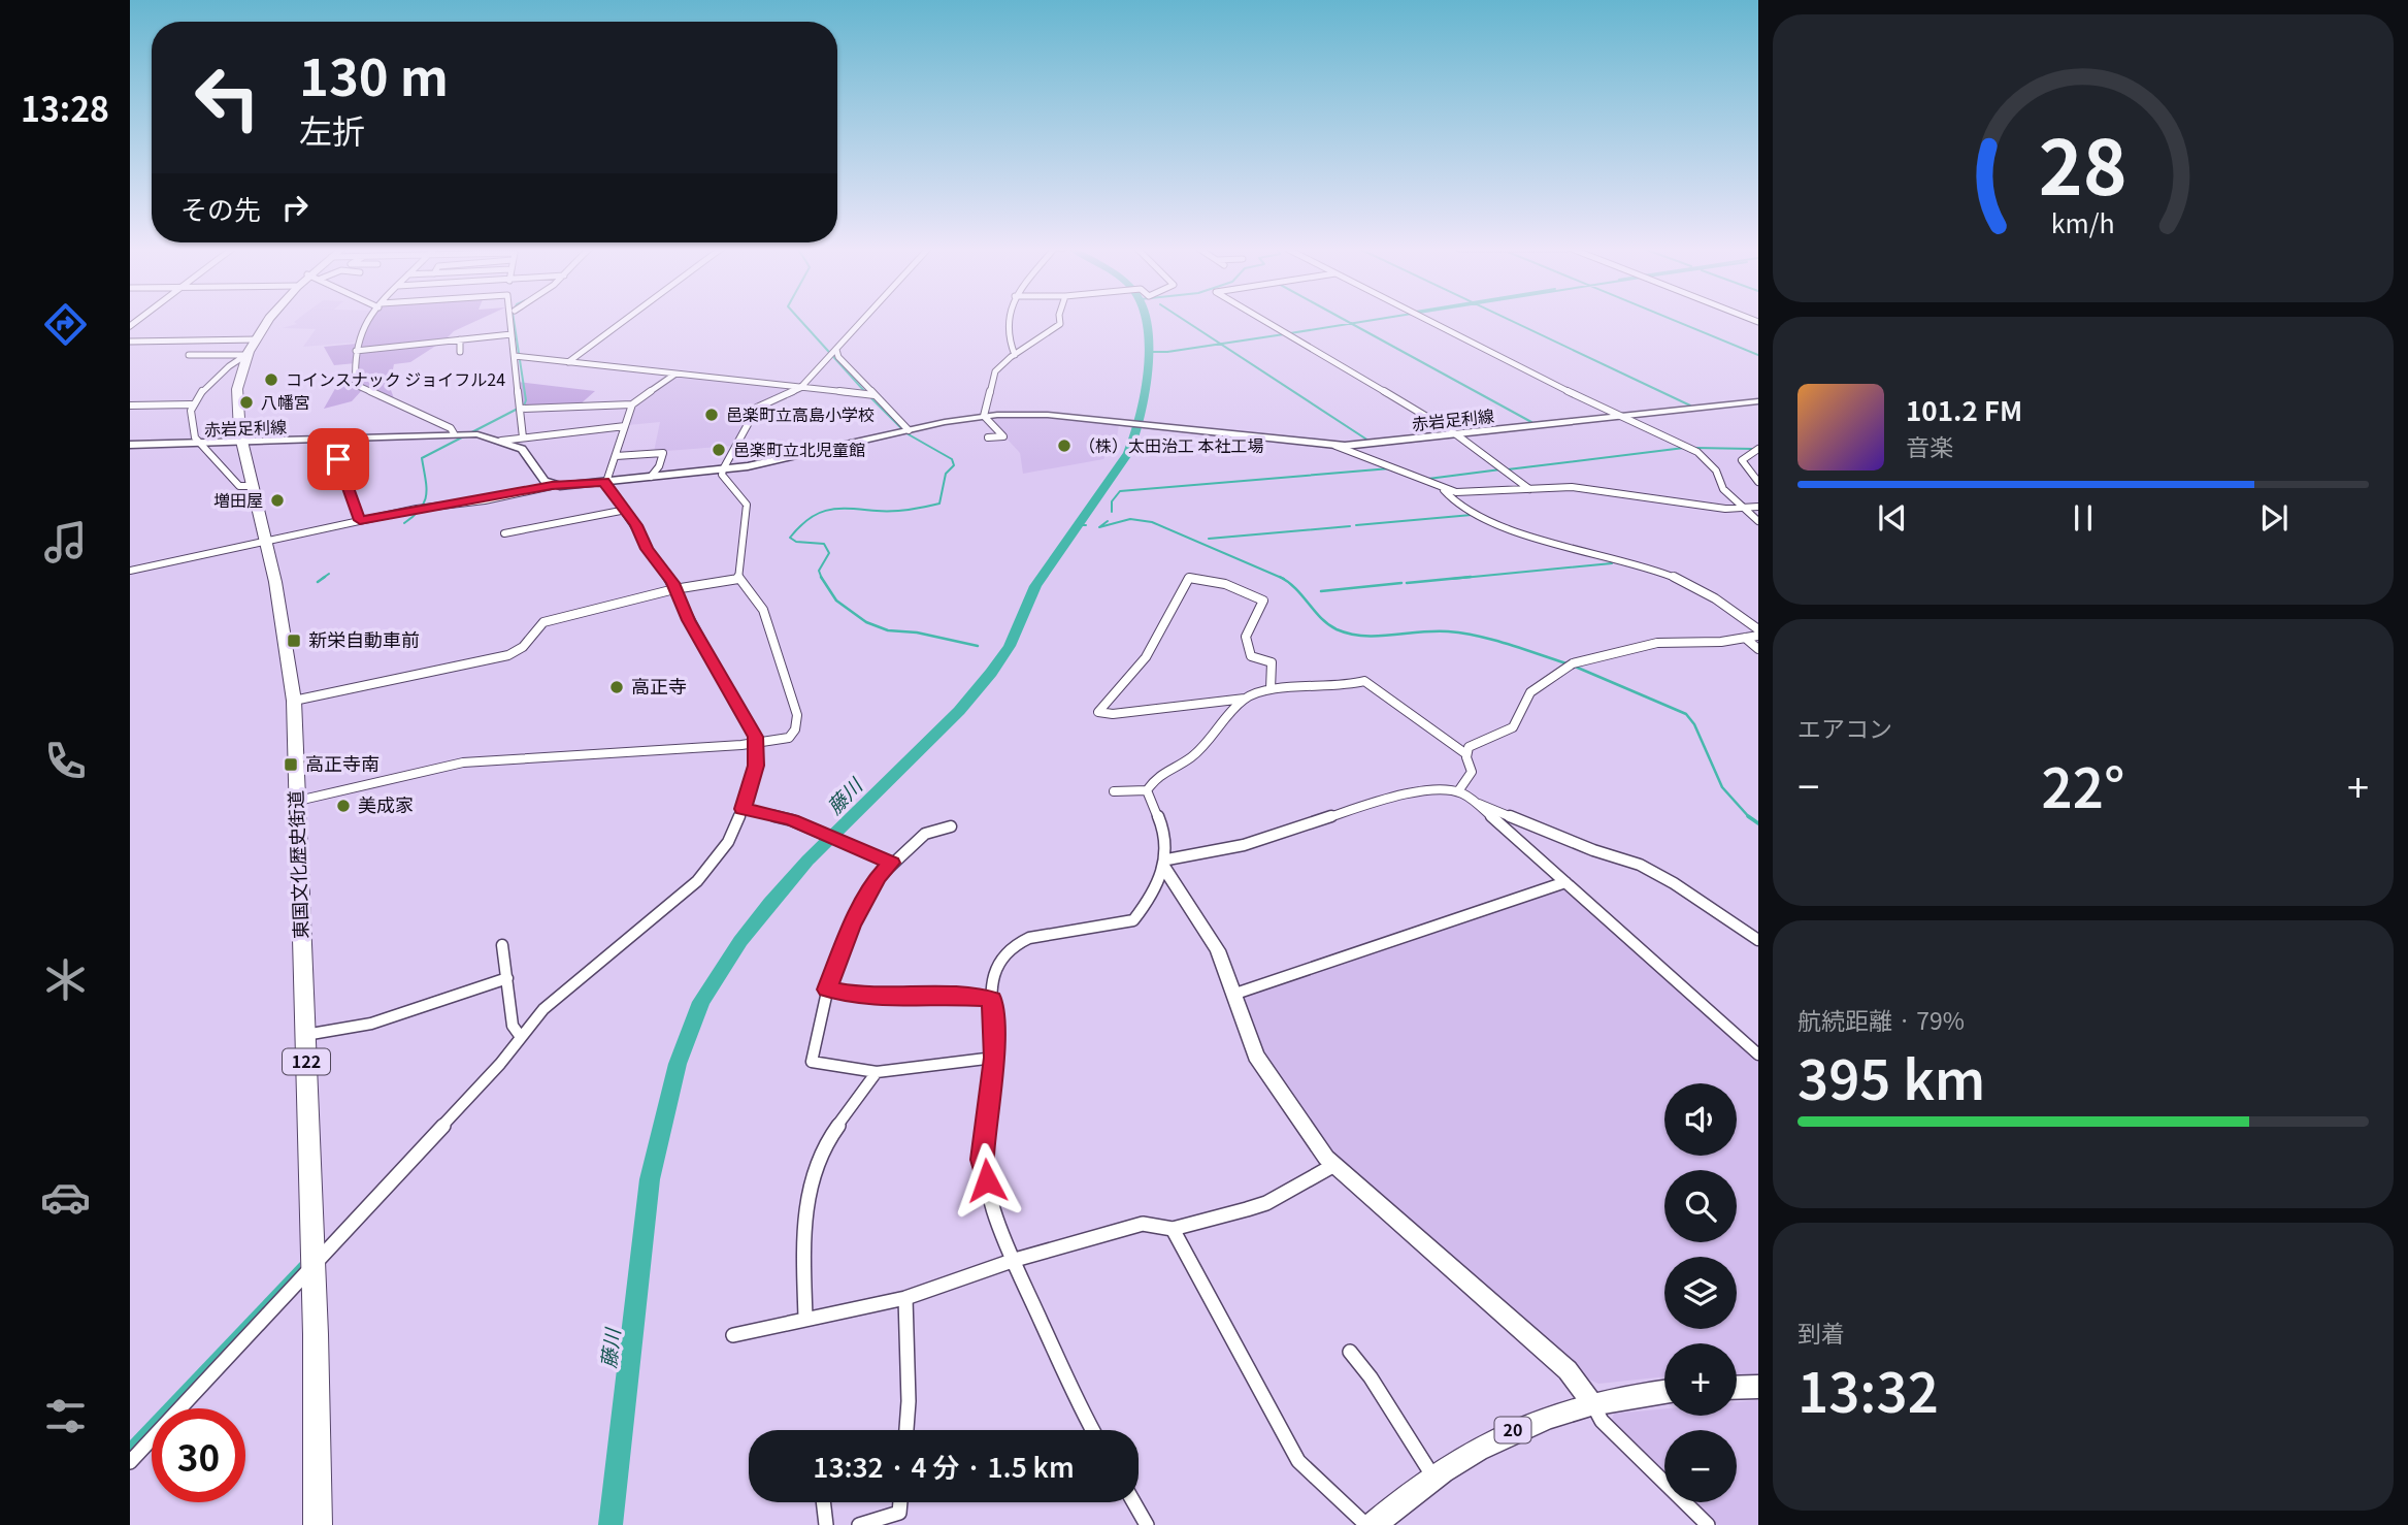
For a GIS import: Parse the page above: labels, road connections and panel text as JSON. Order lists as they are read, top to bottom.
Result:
{
  "streets": {
    "highway": ["東国文化歴史街道", "122"],
    "main road": ["赤岩足利線", "20"]
  },
  "crossings": [
    ["赤岩足利線", "東国文化歴史街道"]
  ],
  "water": ["藤川"],
  "places": {
    "other": [
      "コインスナック ジョイフル24",
      "八幡宮",
      "邑楽町立高島小学校",
      "（株）太田治工 本社工場",
      "邑楽町立北児童館",
      "増田屋",
      "高正寺",
      "美成家"
    ],
    "transit": ["新栄自動車前", "高正寺南"]
  },
  "page": {
    "tabs": "13:28",
    "turn": ["130 m", "左折"],
    "then": "その先",
    "song": ["101.2 FM", "音楽"],
    "tile": [
      "エアコン",
      ["航続距離 · 79%", "395 km"],
      ["到着", "13:32"]
    ],
    "heat": ["−", "22°", "+"],
    "map_buttons": ["+", "−"],
    "limit": "30",
    "trip": "13:32 · 4 分 · 1.5 km",
    "gauge": ["28", "km/h"]
  }
}
